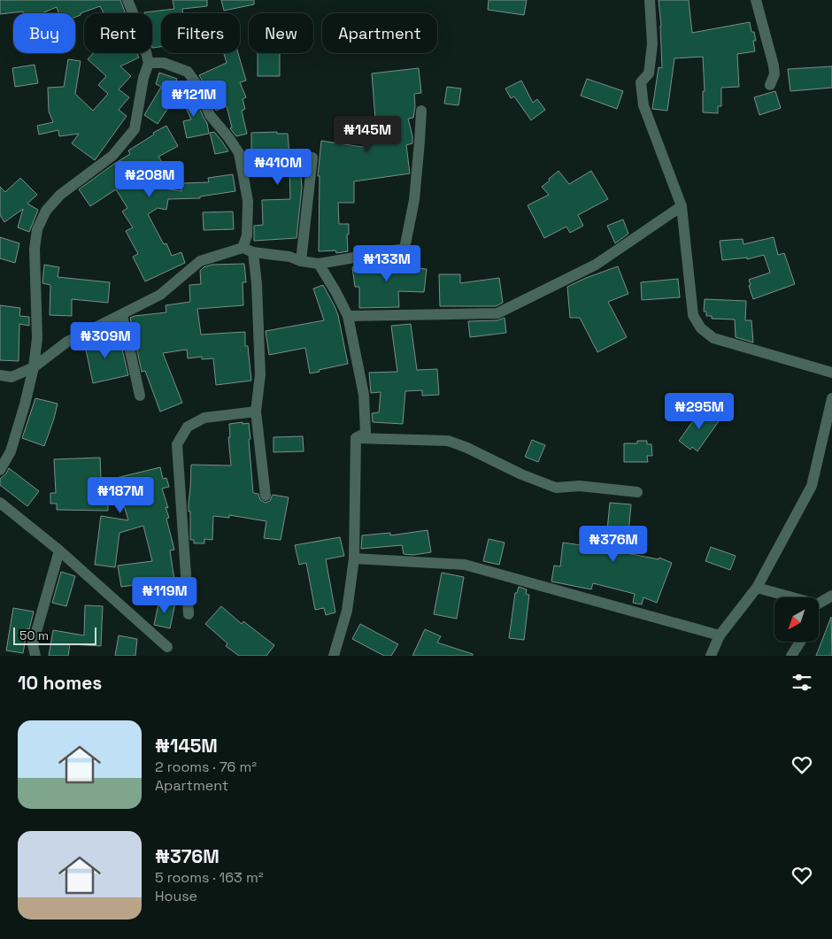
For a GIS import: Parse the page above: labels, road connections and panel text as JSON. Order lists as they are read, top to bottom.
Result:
{
  "scale_bar": "50 m",
  "north": "bottom left",
  "page": {
    "chip": [
      "Buy",
      "Rent",
      "Filters",
      "New",
      "Apartment"
    ],
    "price": [
      "₦121M",
      "₦145M",
      "₦410M",
      "₦208M",
      "₦133M",
      "₦309M",
      "₦295M",
      "₦187M",
      "₦376M",
      "₦119M"
    ],
    "scale": "50 m",
    "heading": "10 homes",
    "list": [
      {
        "name": "₦145M",
        "note": "2 rooms · 76 m² · Apartment"
      },
      {
        "name": "₦376M",
        "note": "5 rooms · 163 m² · House"
      }
    ]
  }
}
